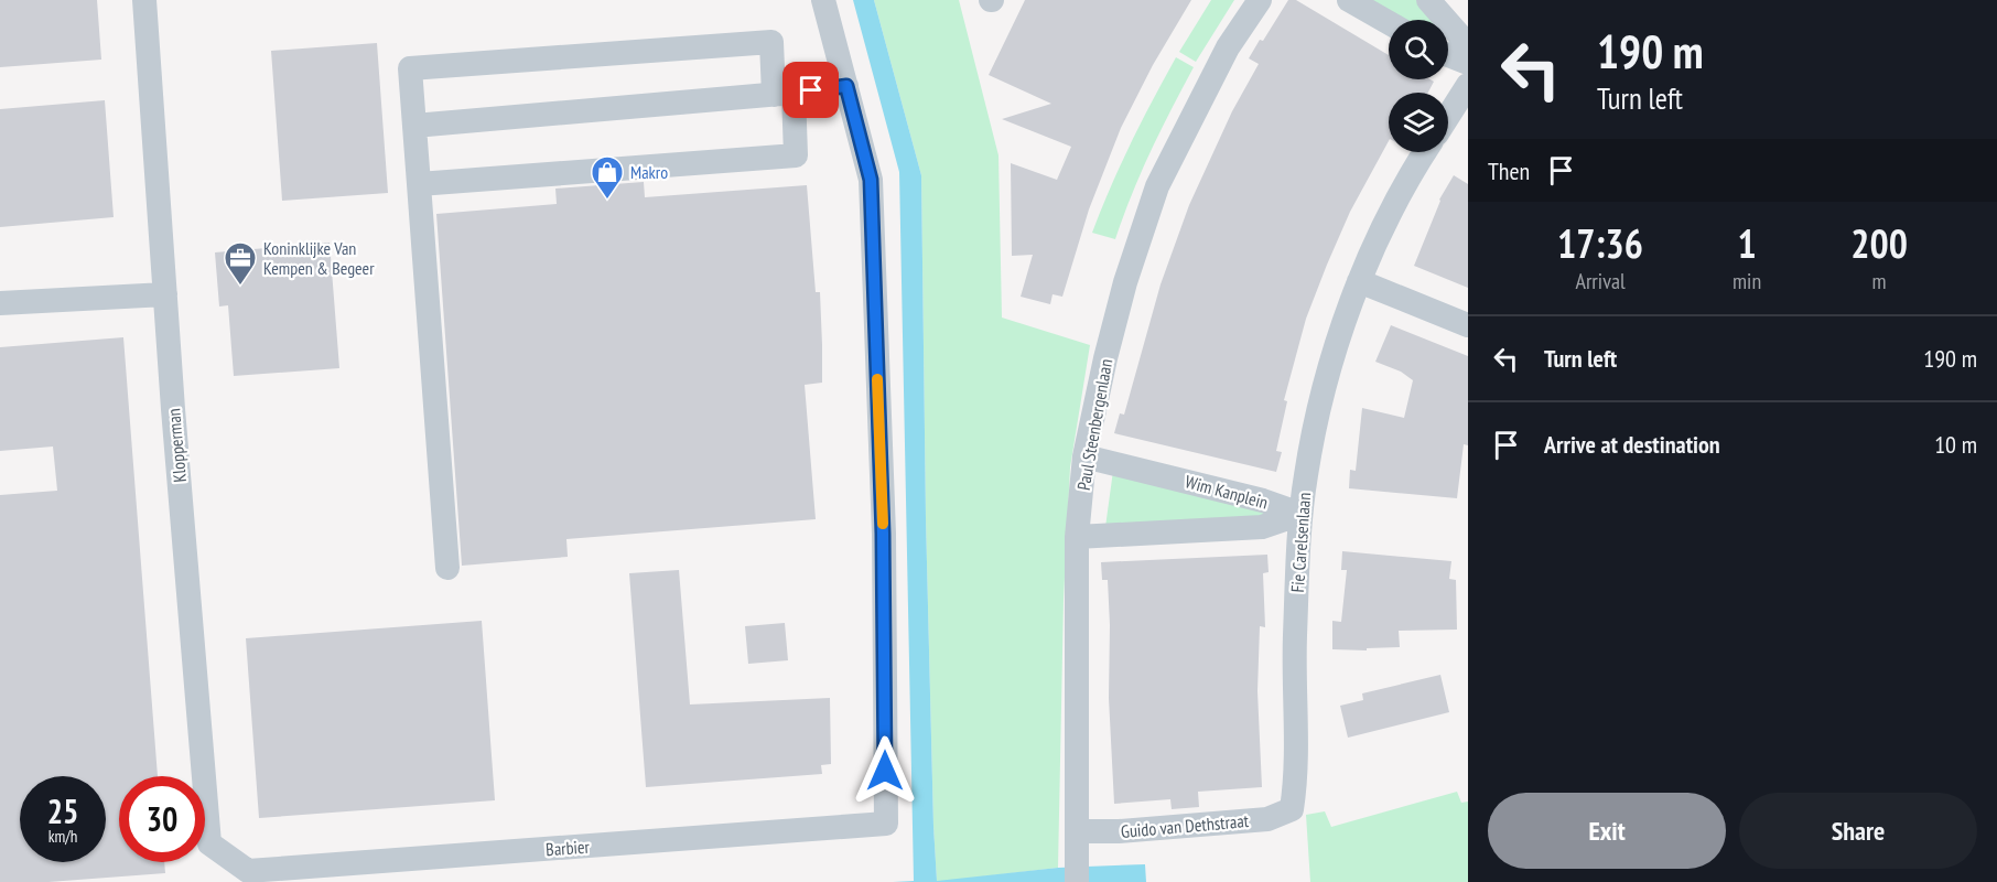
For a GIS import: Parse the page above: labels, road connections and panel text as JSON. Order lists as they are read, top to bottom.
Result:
{
  "streets": {
    "street": [
      "Paul Steenbergenlaan",
      "Klopperman",
      "Wim Kanplein",
      "Fie Carelsenlaan",
      "Guido van Dethstraat",
      "Barbier"
    ]
  },
  "crossings": [
    ["Paul Steenbergenlaan", "Wim Kanplein"],
    ["Paul Steenbergenlaan", "Guido van Dethstraat"],
    ["Klopperman", "Barbier"],
    ["Wim Kanplein", "Fie Carelsenlaan"],
    ["Fie Carelsenlaan", "Guido van Dethstraat"]
  ],
  "places": {
    "shop": ["Makro"],
    "office": ["Koninklijke Van Kempen & Begeer"]
  },
  "page": {
    "turn": ["190 m", "Turn left"],
    "then": "Then",
    "eta": [
      "17:36",
      "Arrival",
      "1",
      "min",
      "200",
      "m"
    ],
    "list": [
      {
        "name": "Turn left",
        "value": "190 m"
      },
      {
        "name": "Arrive at destination",
        "value": "10 m"
      }
    ],
    "speed": "25 km/h",
    "limit": "30",
    "buttons": ["Exit", "Share"]
  }
}
